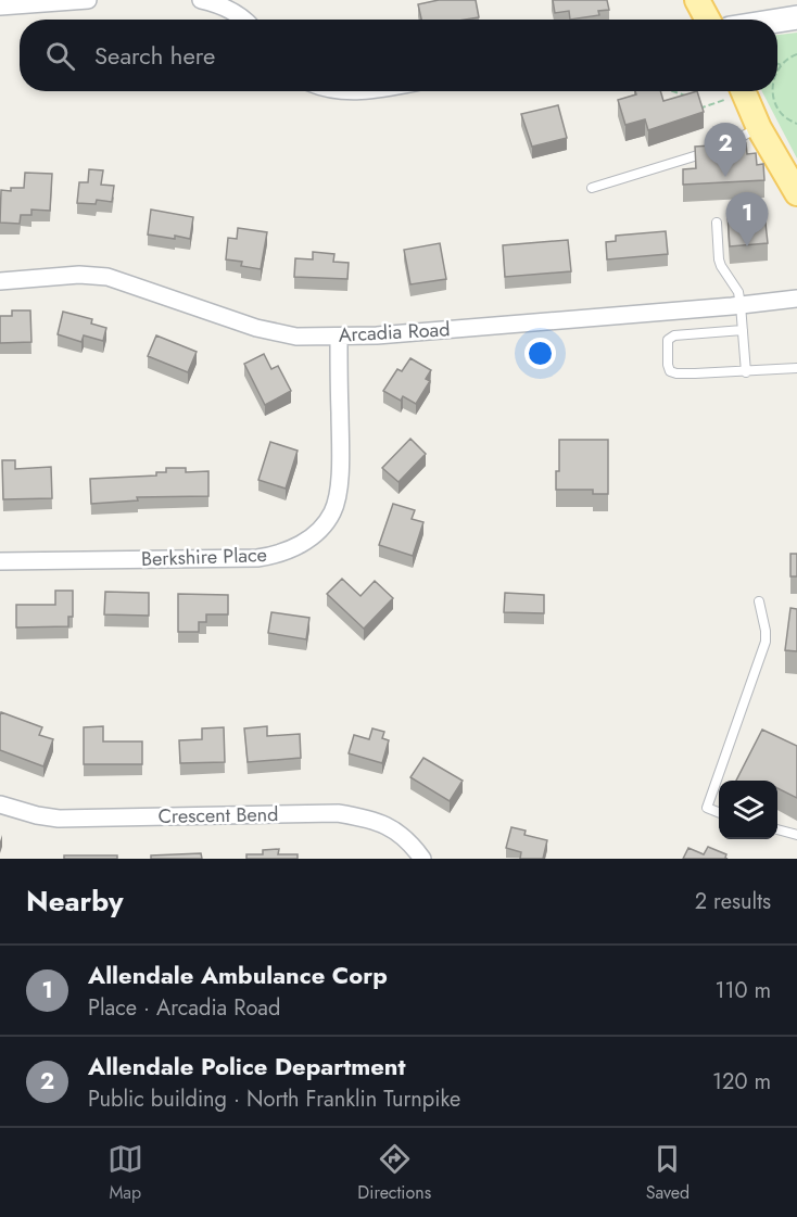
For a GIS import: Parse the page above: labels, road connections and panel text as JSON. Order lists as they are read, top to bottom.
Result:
{
  "streets": {
    "street": ["Arcadia Road", "Berkshire Place", "Crescent Bend"]
  },
  "crossings": [
    ["Arcadia Road", "Berkshire Place"]
  ],
  "page": {
    "search": "Search here",
    "pins": ["2", "1"],
    "heading": ["Nearby", "2 results"],
    "list": [
      {
        "mark": "1",
        "name": "Allendale Ambulance Corp",
        "note": "Place · Arcadia Road",
        "value": "110 m"
      },
      {
        "mark": "2",
        "name": "Allendale Police Department",
        "note": "Public building · North Franklin Turnpike",
        "value": "120 m"
      }
    ],
    "nav": ["Map", "Directions", "Saved"]
  }
}
